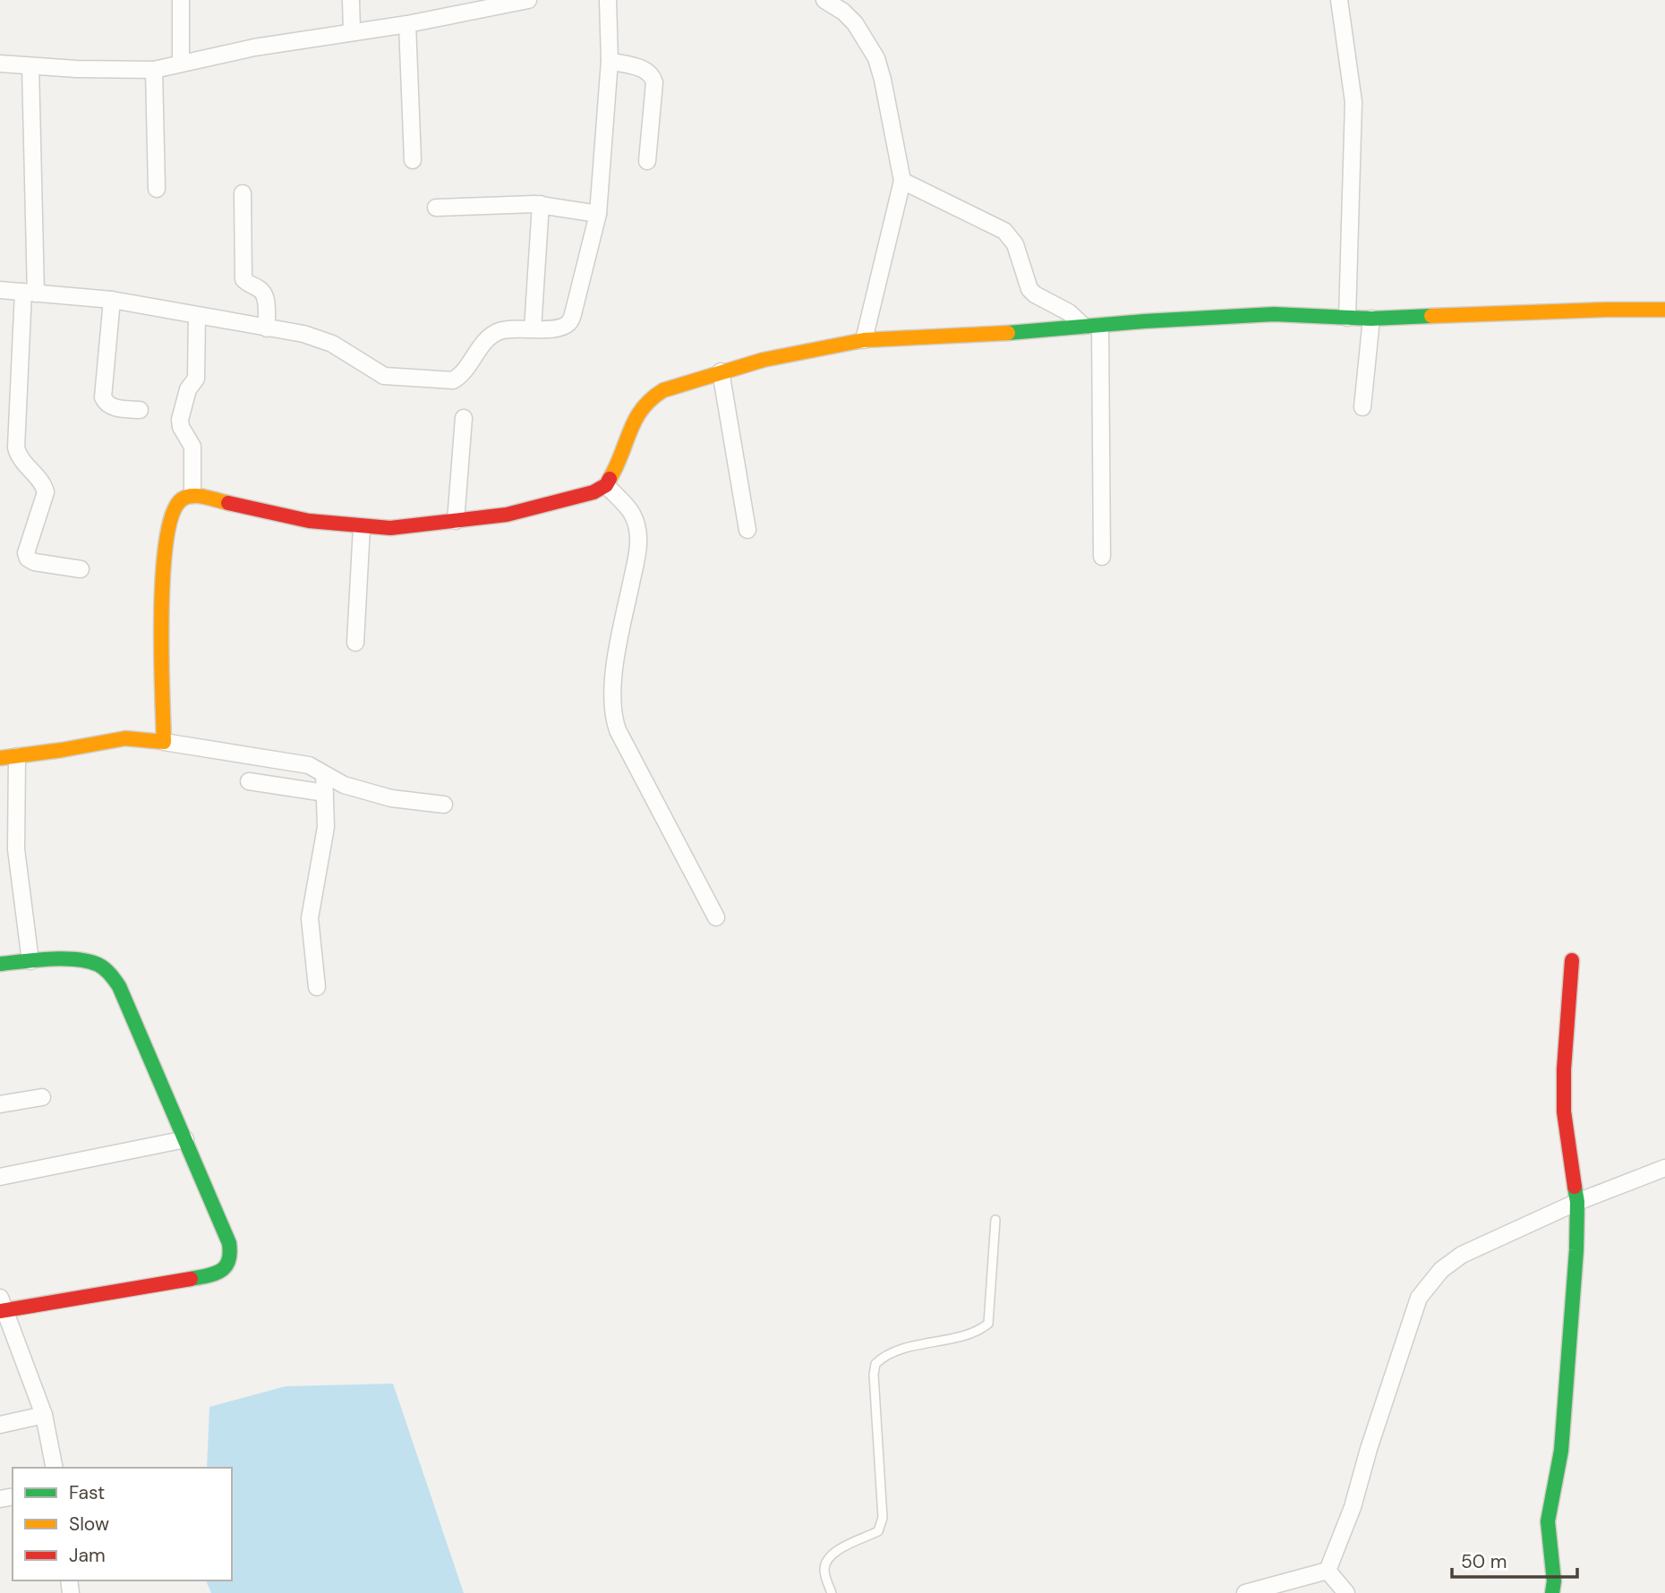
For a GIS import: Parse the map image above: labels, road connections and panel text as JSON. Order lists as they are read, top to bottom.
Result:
{
  "legend": ["Fast", "Slow", "Jam"],
  "scale_bar": "50 m"
}
